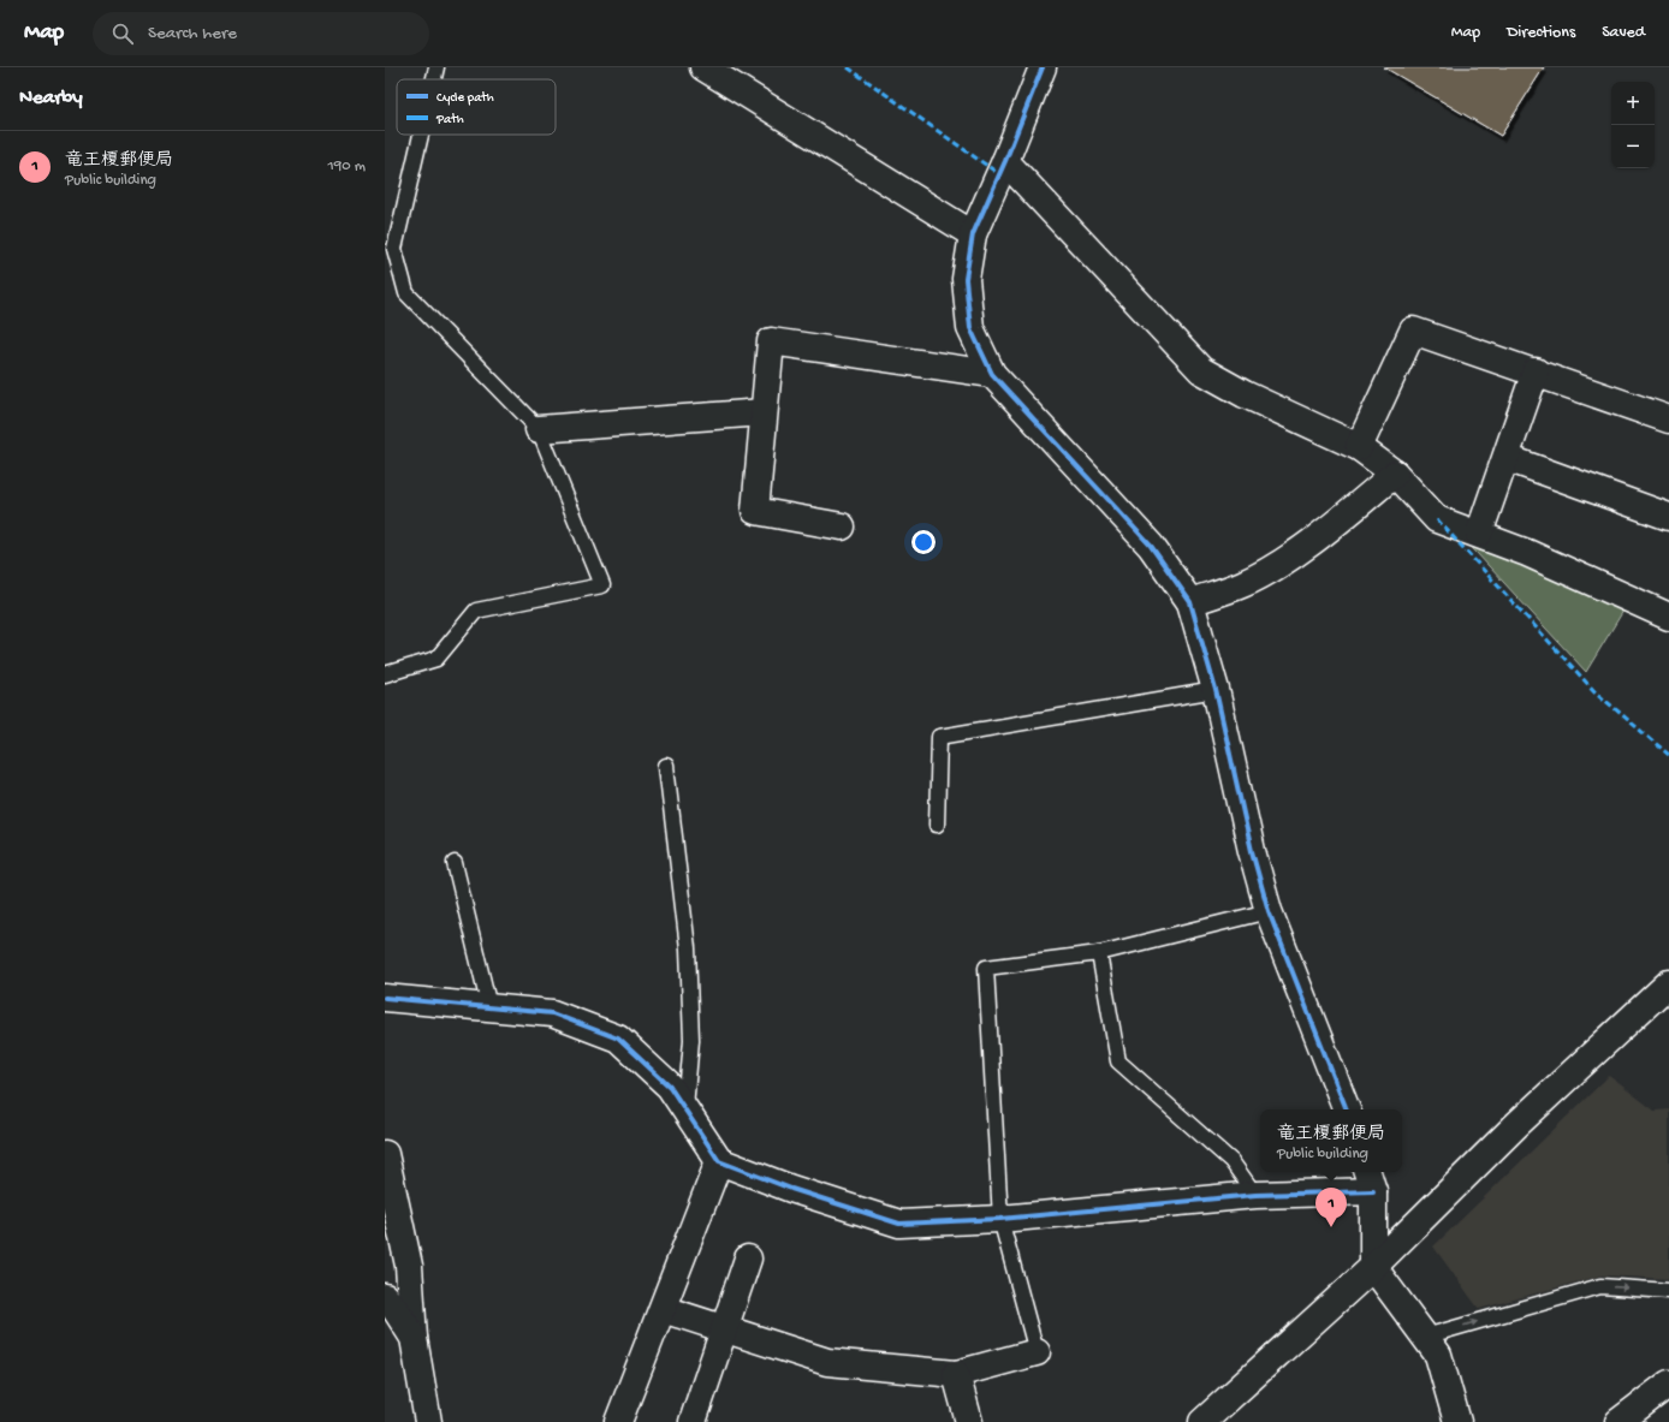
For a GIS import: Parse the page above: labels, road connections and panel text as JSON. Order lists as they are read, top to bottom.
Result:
{
  "legend": ["Cycle path", "Path"],
  "page": {
    "header": "Map",
    "search": "Search here",
    "nav": ["Map", "Directions", "Saved"],
    "heading": "Nearby",
    "map_buttons": ["+", "−"],
    "list": [
      {
        "mark": "1",
        "name": "竜王榎郵便局",
        "note": "Public building",
        "value": "190 m"
      }
    ],
    "popup": ["竜王榎郵便局", "Public building"],
    "pins": "1"
  }
}
